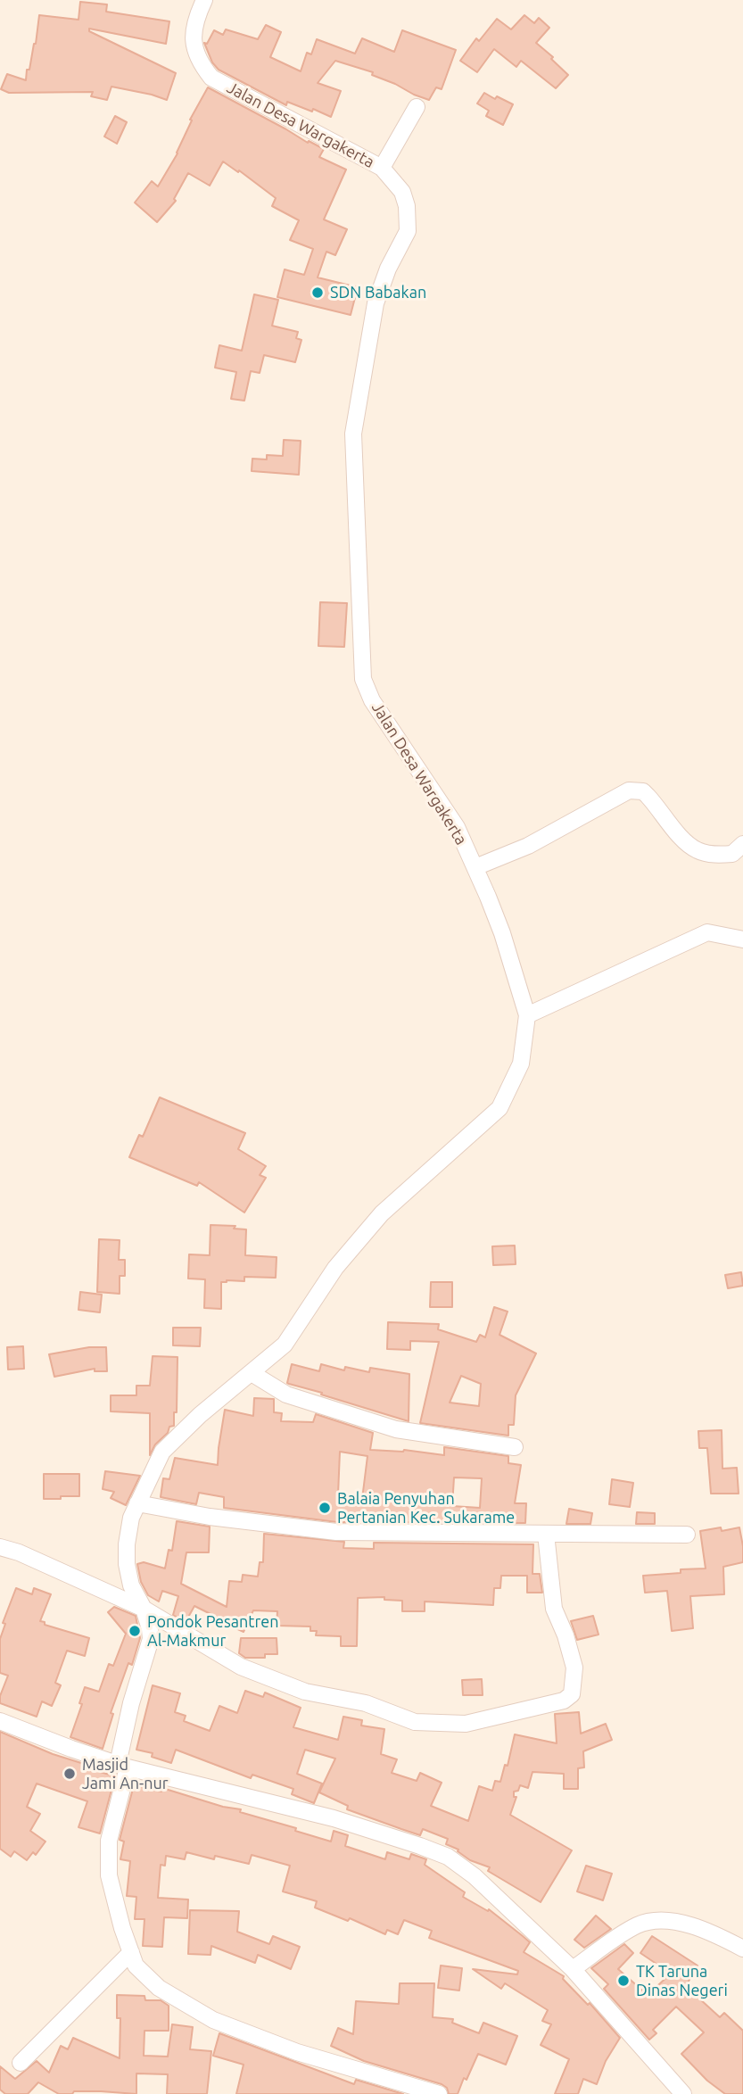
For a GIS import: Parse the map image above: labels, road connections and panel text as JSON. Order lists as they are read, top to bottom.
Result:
{
  "streets": {
    "street": ["Jalan Desa Wargakerta"]
  },
  "places": [
    "SDN Babakan",
    "Balaia Penyuhan Pertanian Kec. Sukarame",
    "Pondok Pesantren Al-Makmur",
    "Masjid Jami An-nur",
    "TK Taruna Dinas Negeri"
  ]
}
